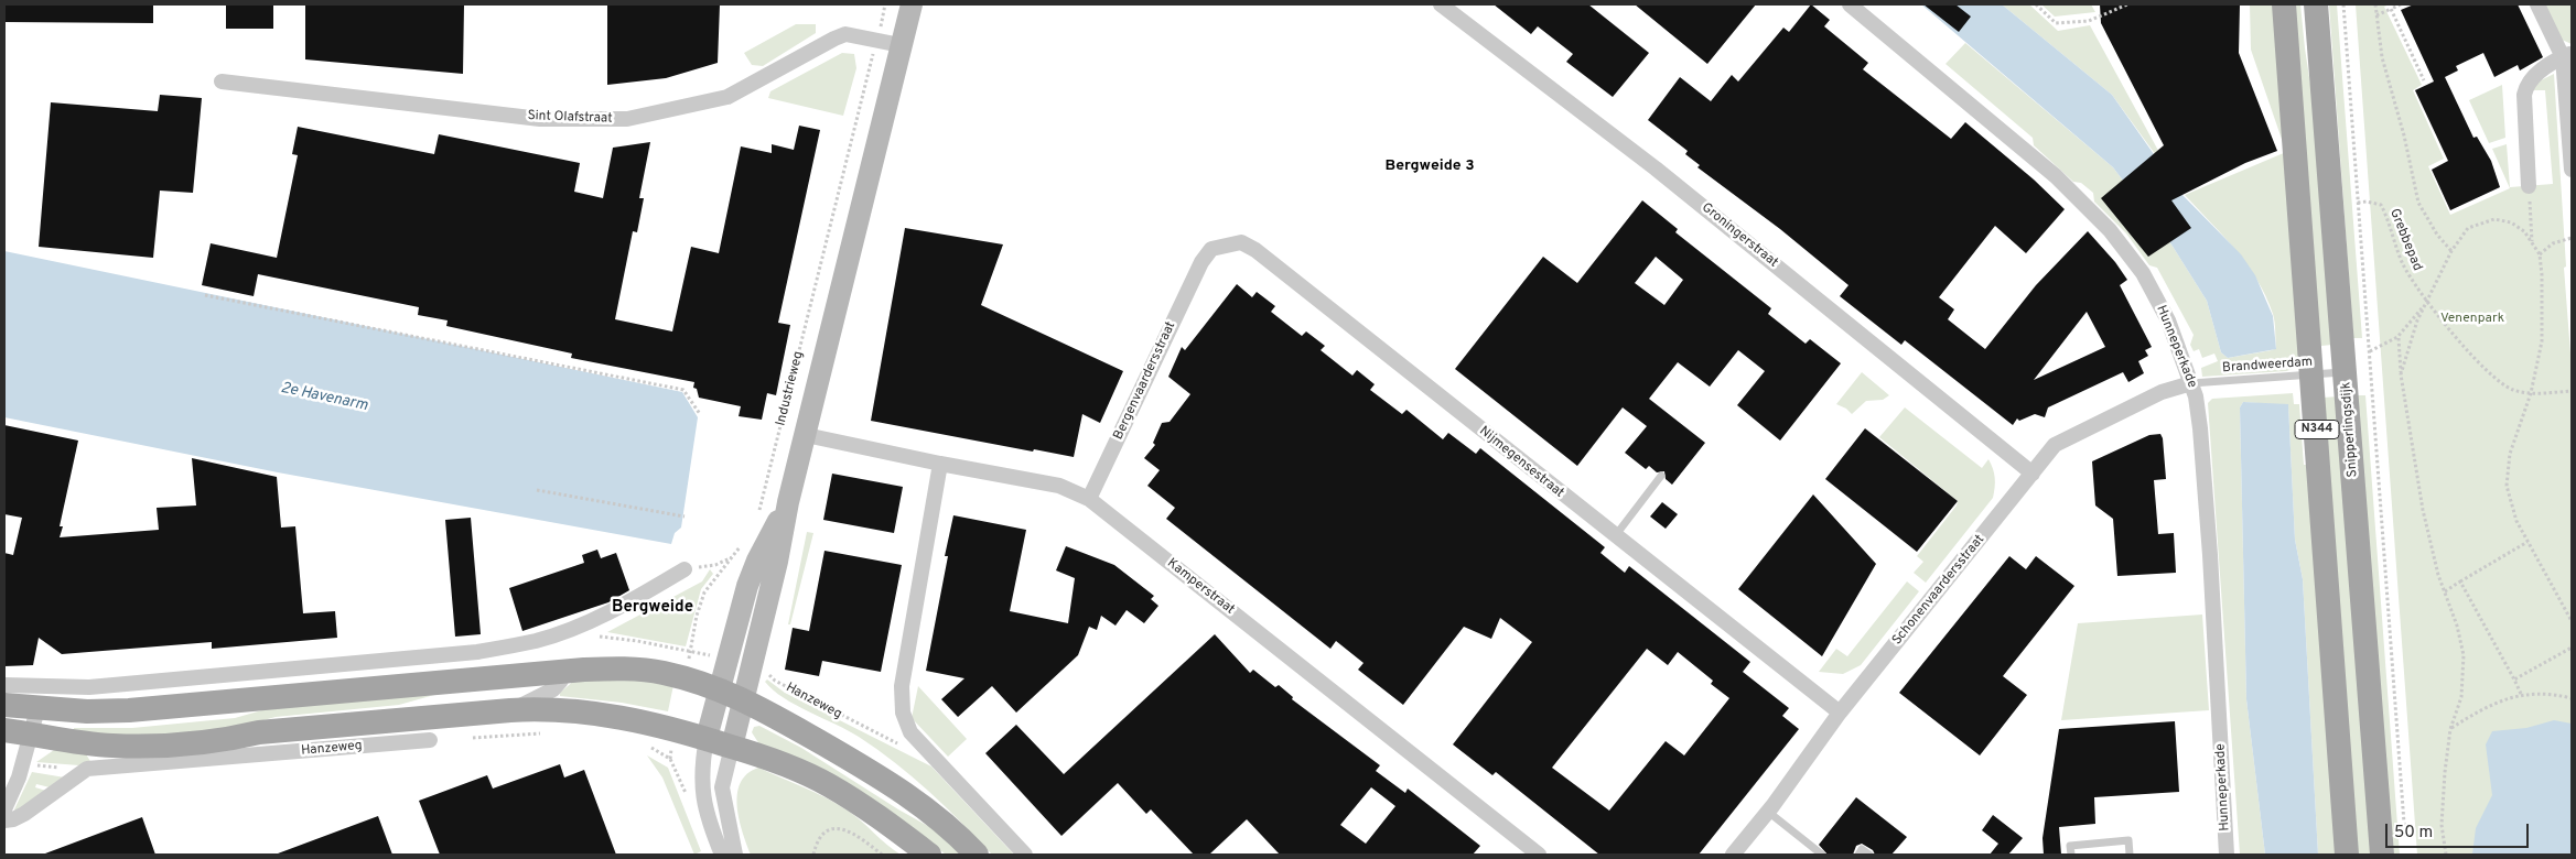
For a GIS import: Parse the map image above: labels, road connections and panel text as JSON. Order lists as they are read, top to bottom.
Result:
{
  "streets": {
    "main road": ["N344", "Snipperlingsdijk", "Hanzeweg"],
    "street": [
      "Sint Olafstraat",
      "Groningerstraat",
      "Hunneperkade",
      "Bergenvaardersstraat",
      "Industrieweg",
      "Nijmegensestraat",
      "Kamperstraat",
      "Schonenvaardersstraat"
    ],
    "lane": ["Brandweerdam"],
    "path": ["Grebbepad"]
  },
  "crossings": [
    ["Sint Olafstraat", "Industrieweg"],
    ["Groningerstraat", "Schonenvaardersstraat"],
    ["Grebbepad", "Snipperlingsdijk"],
    ["Hunneperkade", "Brandweerdam"],
    ["Hunneperkade", "Schonenvaardersstraat"],
    ["Brandweerdam", "N344"],
    ["Brandweerdam", "Snipperlingsdijk"],
    ["Brandweerdam", "Schonenvaardersstraat"],
    ["Bergenvaardersstraat", "Nijmegensestraat"],
    ["Bergenvaardersstraat", "Kamperstraat"],
    ["Industrieweg", "Kamperstraat"],
    ["Industrieweg", "Hanzeweg"],
    ["Nijmegensestraat", "Schonenvaardersstraat"]
  ],
  "districts": ["Bergweide 3", "Bergweide"],
  "water": ["2e Havenarm"],
  "parks": ["Venenpark"],
  "scale_bar": "50 m"
}
